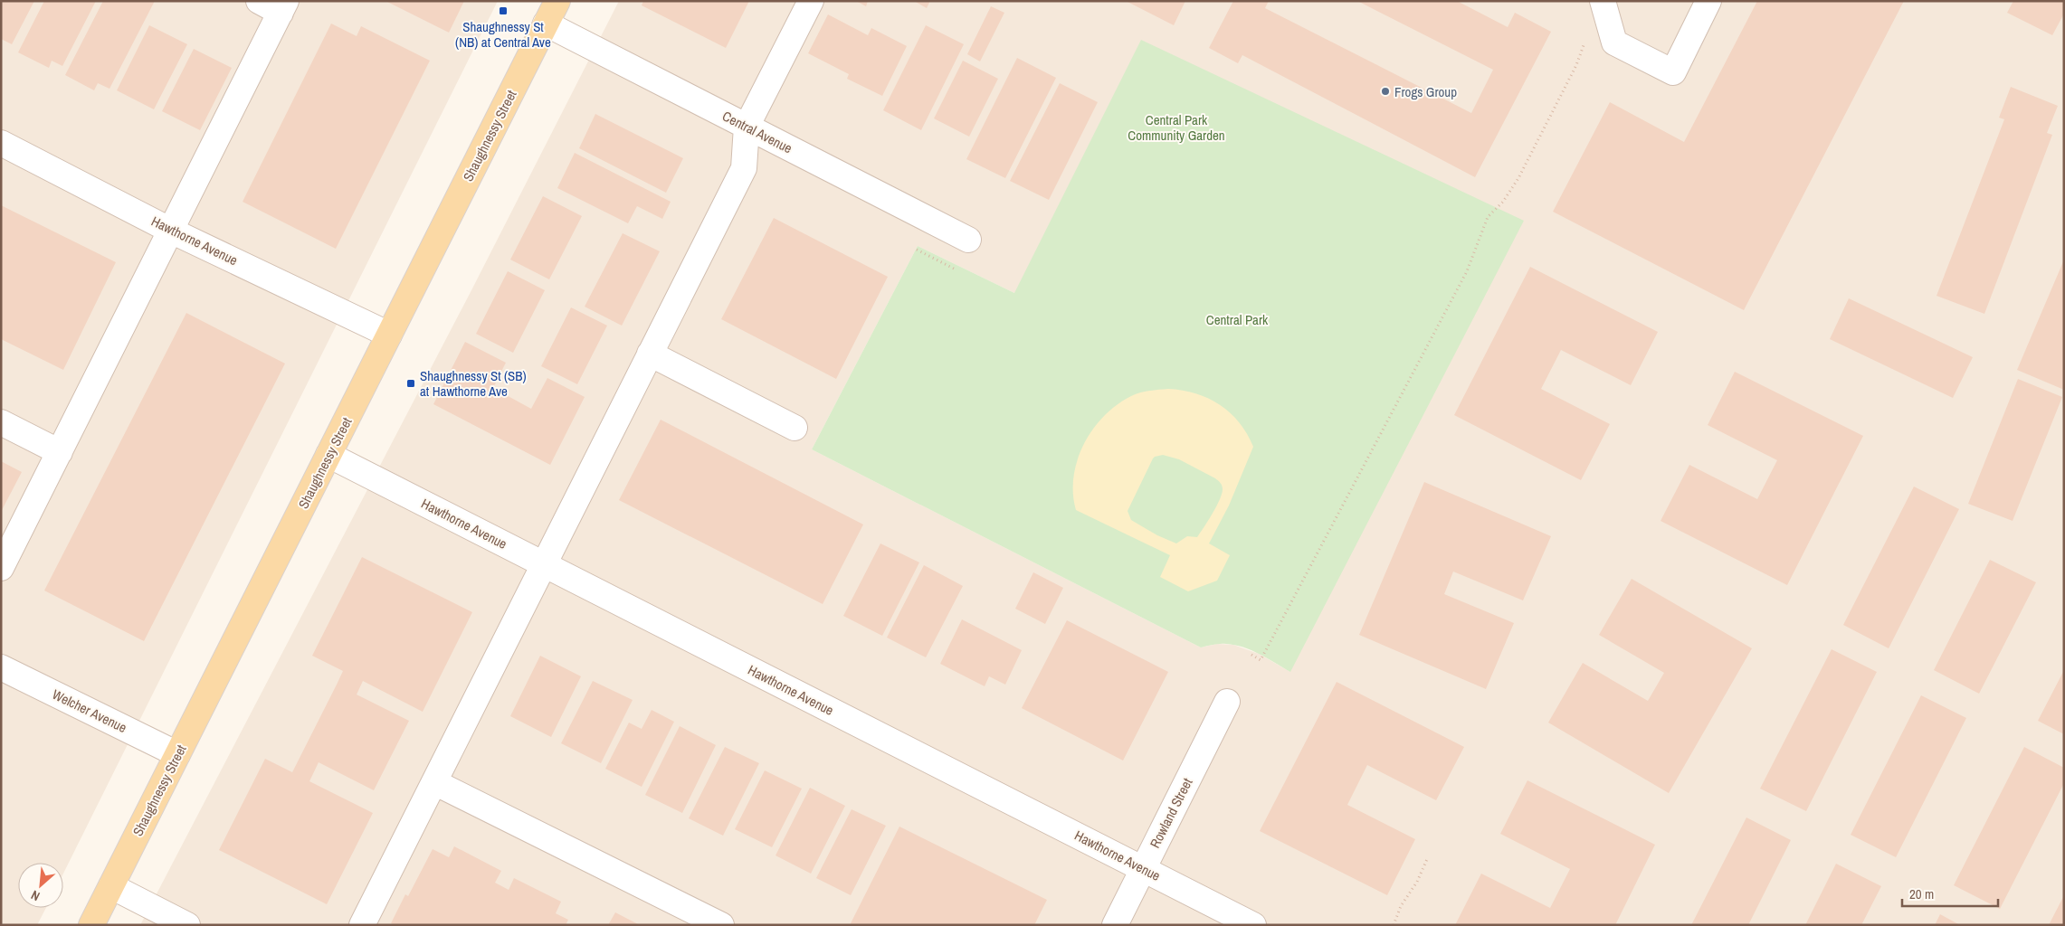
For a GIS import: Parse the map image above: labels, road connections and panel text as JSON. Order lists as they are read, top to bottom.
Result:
{
  "streets": {
    "main road": ["Shaughnessy Street"],
    "street": [
      "Central Avenue",
      "Hawthorne Avenue",
      "Welcher Avenue",
      "Rowland Street"
    ]
  },
  "crossings": [
    ["Central Avenue", "Shaughnessy Street"],
    ["Shaughnessy Street", "Hawthorne Avenue"],
    ["Shaughnessy Street", "Welcher Avenue"],
    ["Hawthorne Avenue", "Rowland Street"]
  ],
  "parks": ["Central Park Community Garden", "Central Park"],
  "places": {
    "transit": ["Shaughnessy St (NB) at Central Ave", "Shaughnessy St (SB) at Hawthorne Ave"],
    "other": ["Frogs Group"]
  },
  "scale_bar": "20 m",
  "north": "bottom left"
}
